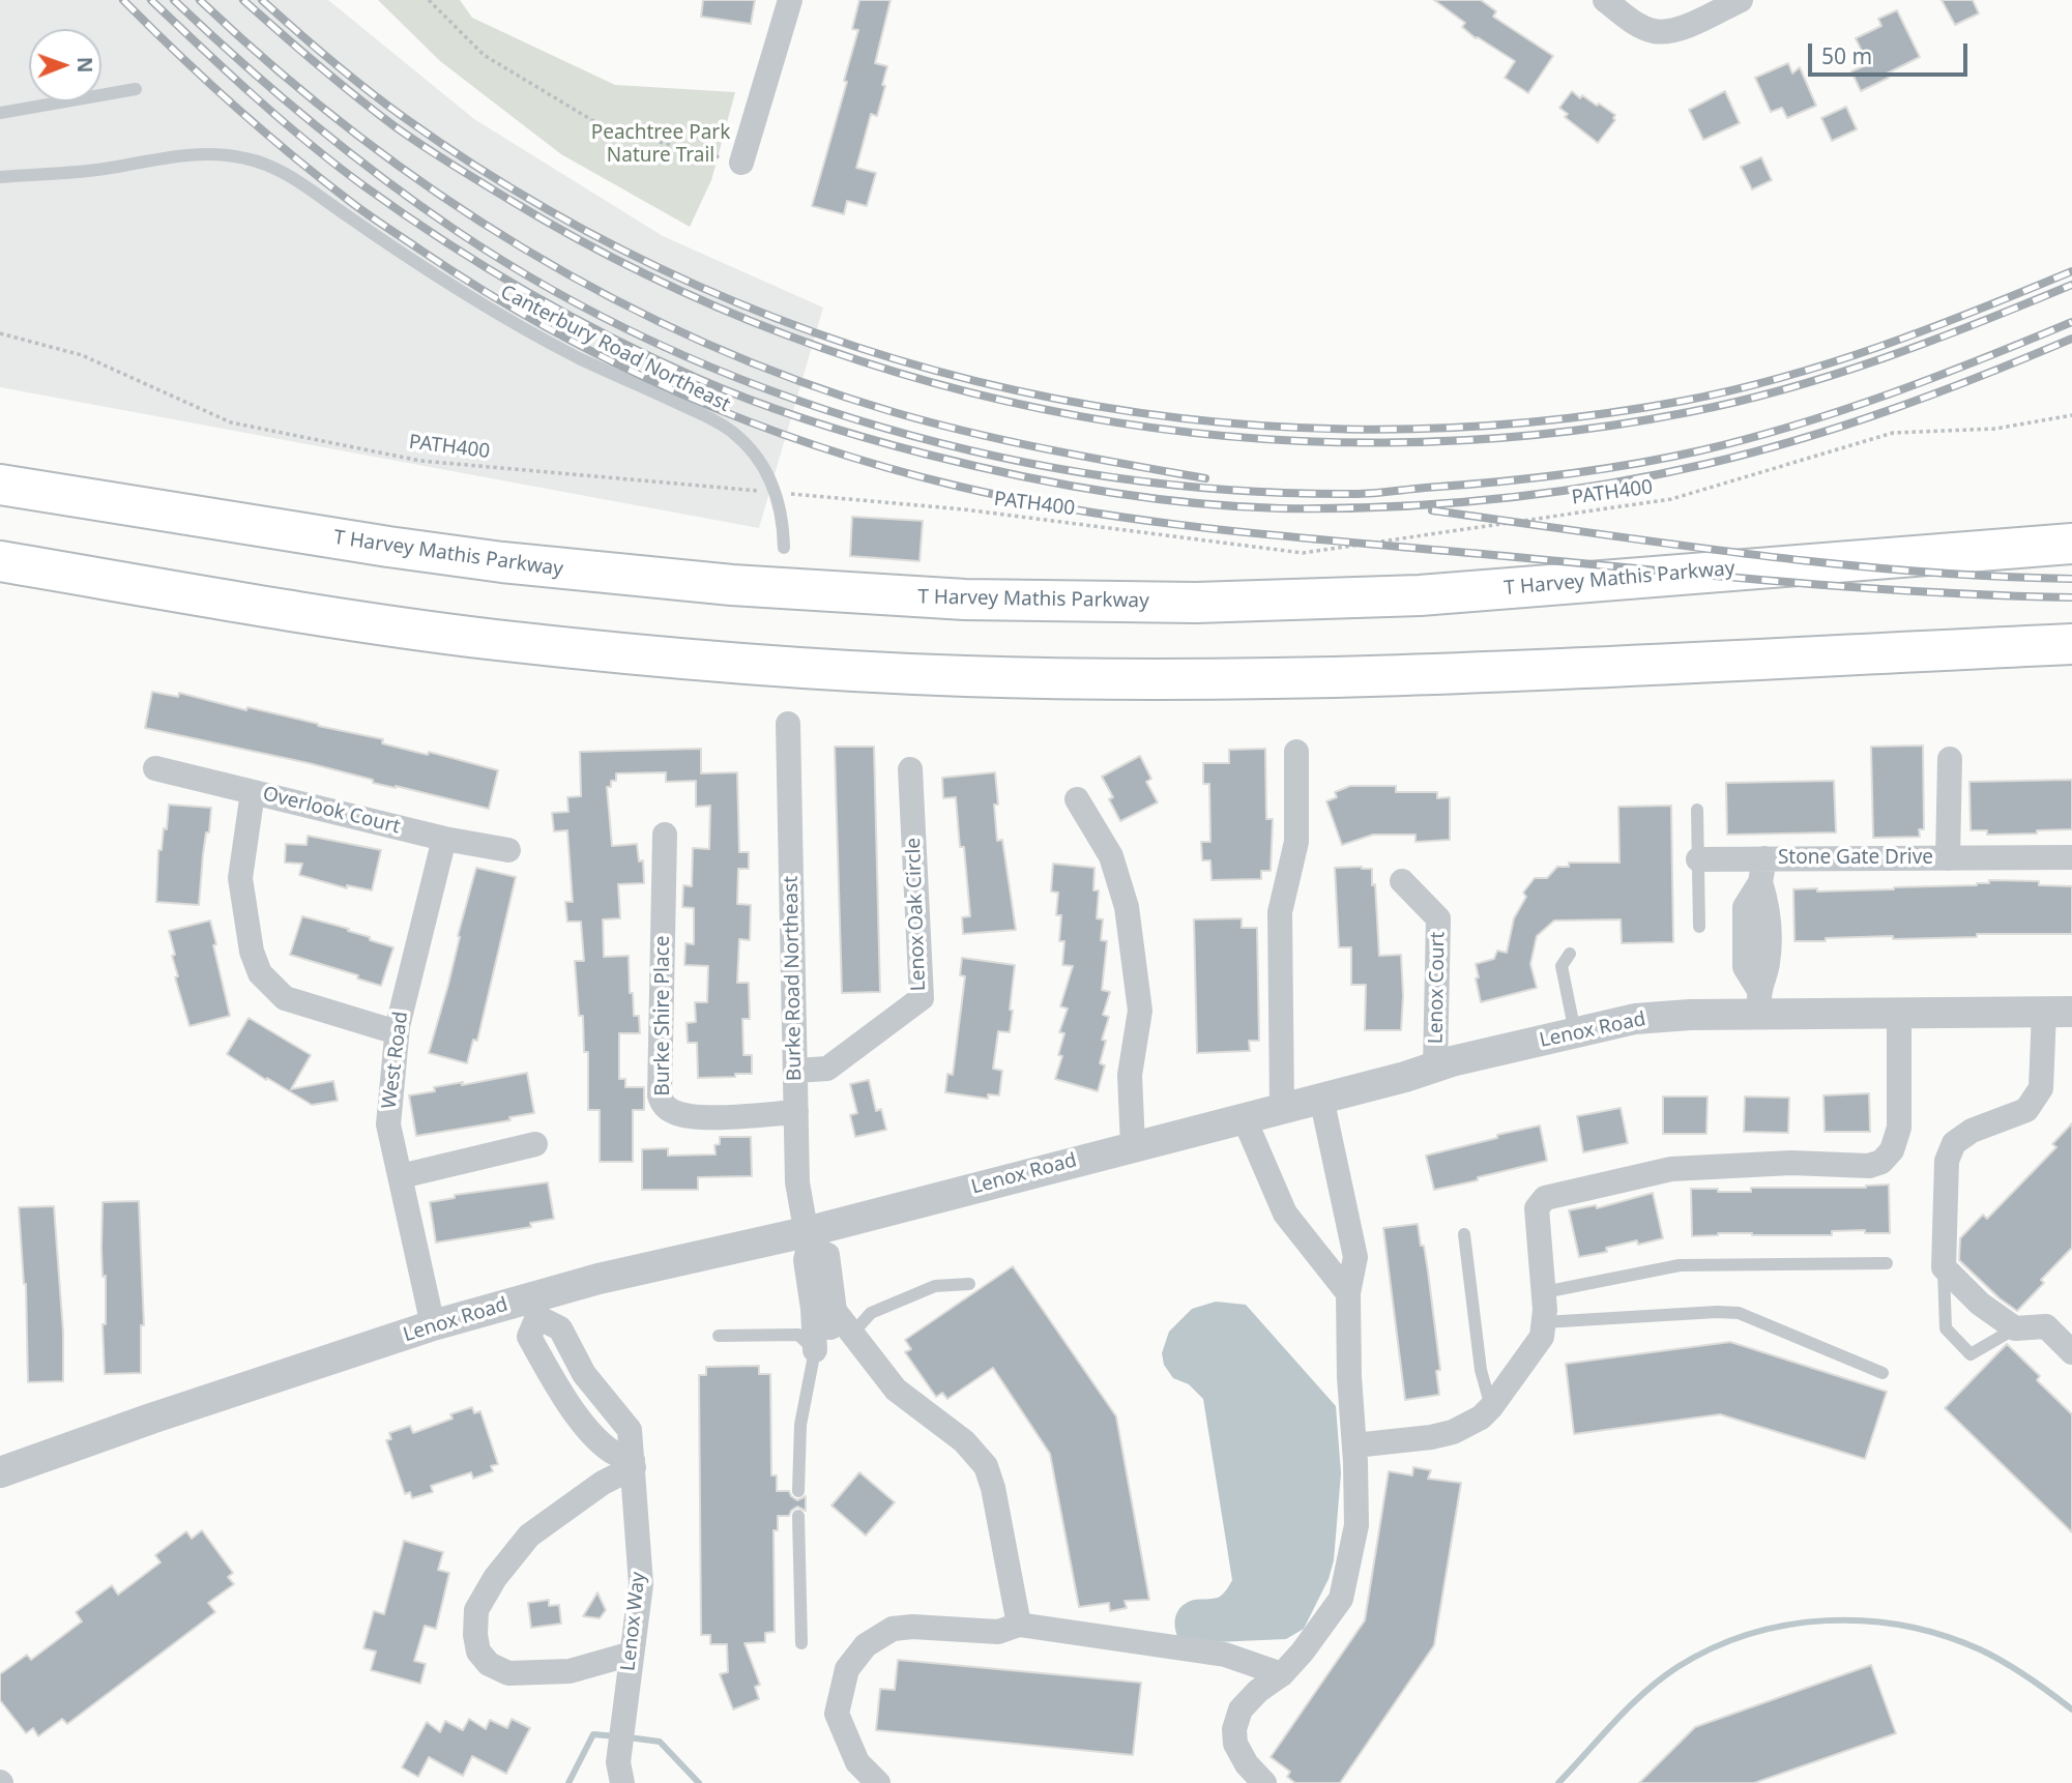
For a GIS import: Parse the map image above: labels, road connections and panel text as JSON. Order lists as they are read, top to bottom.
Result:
{
  "streets": {
    "highway": ["T Harvey Mathis Parkway"],
    "street": [
      "Overlook Court",
      "Stone Gate Drive",
      "Lenox Oak Circle",
      "Burke Road Northeast",
      "Lenox Court",
      "Burke Shire Place",
      "Lenox Road",
      "West Road",
      "Lenox Way"
    ],
    "lane": ["Canterbury Road Northeast"],
    "path": ["PATH400"]
  },
  "crossings": [
    ["Canterbury Road Northeast", "PATH400"],
    ["Overlook Court", "West Road"],
    ["Stone Gate Drive", "Lenox Road"],
    ["Lenox Oak Circle", "Burke Road Northeast"],
    ["Burke Road Northeast", "Burke Shire Place"],
    ["Burke Road Northeast", "Lenox Road"],
    ["Lenox Court", "Lenox Road"],
    ["Lenox Road", "West Road"],
    ["Lenox Road", "Lenox Way"]
  ],
  "parks": ["Peachtree Park Nature Trail"],
  "scale_bar": "50 m",
  "north": "right"
}
